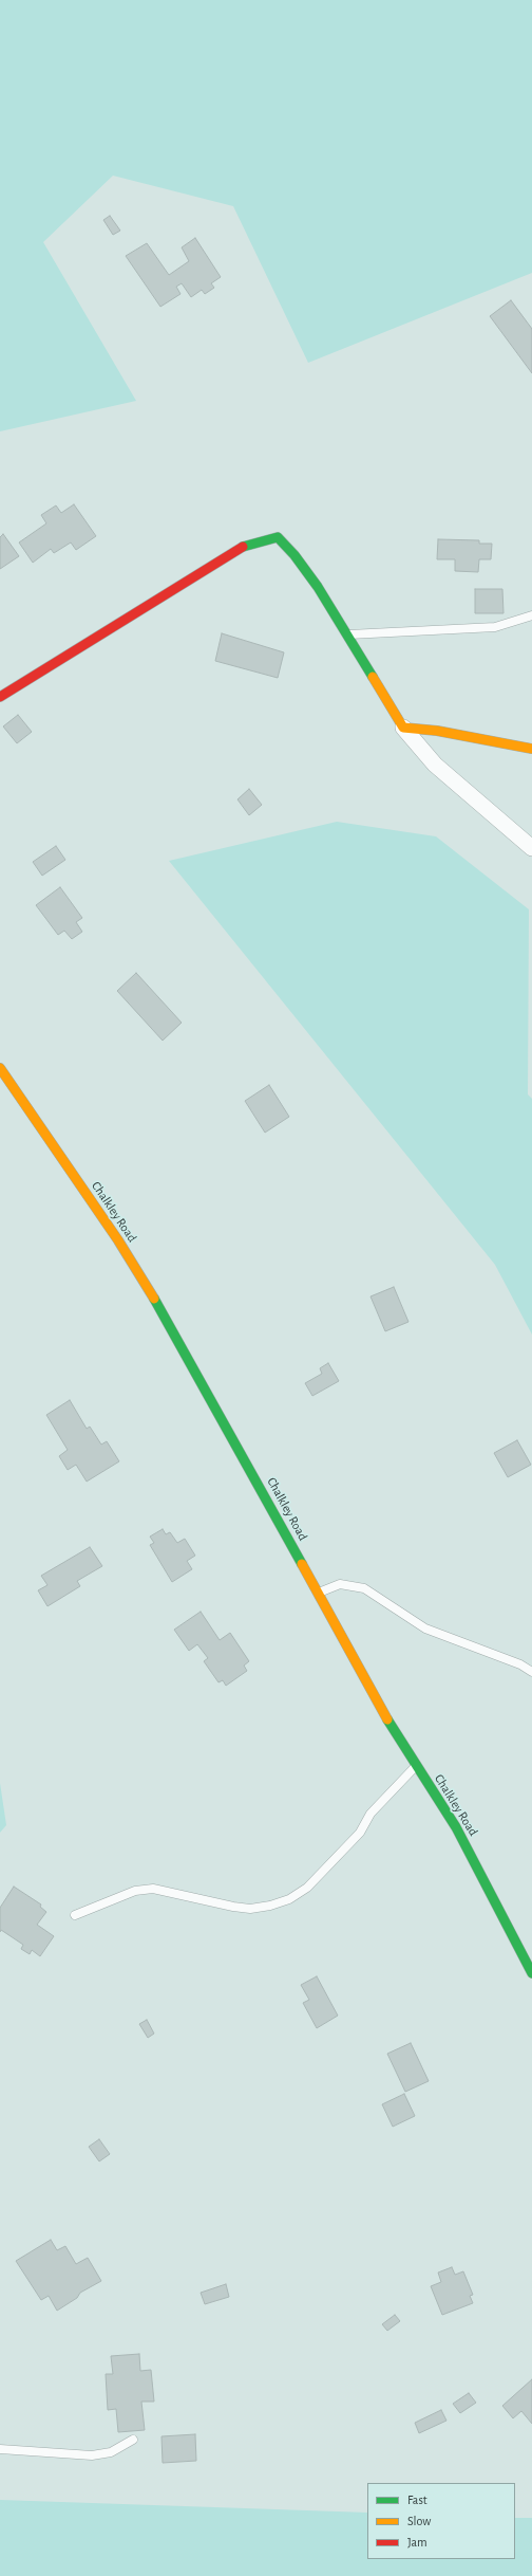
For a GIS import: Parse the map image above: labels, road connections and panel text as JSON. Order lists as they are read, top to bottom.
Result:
{
  "streets": {
    "street": ["Chalkley Road"]
  },
  "legend": ["Fast", "Slow", "Jam"]
}
